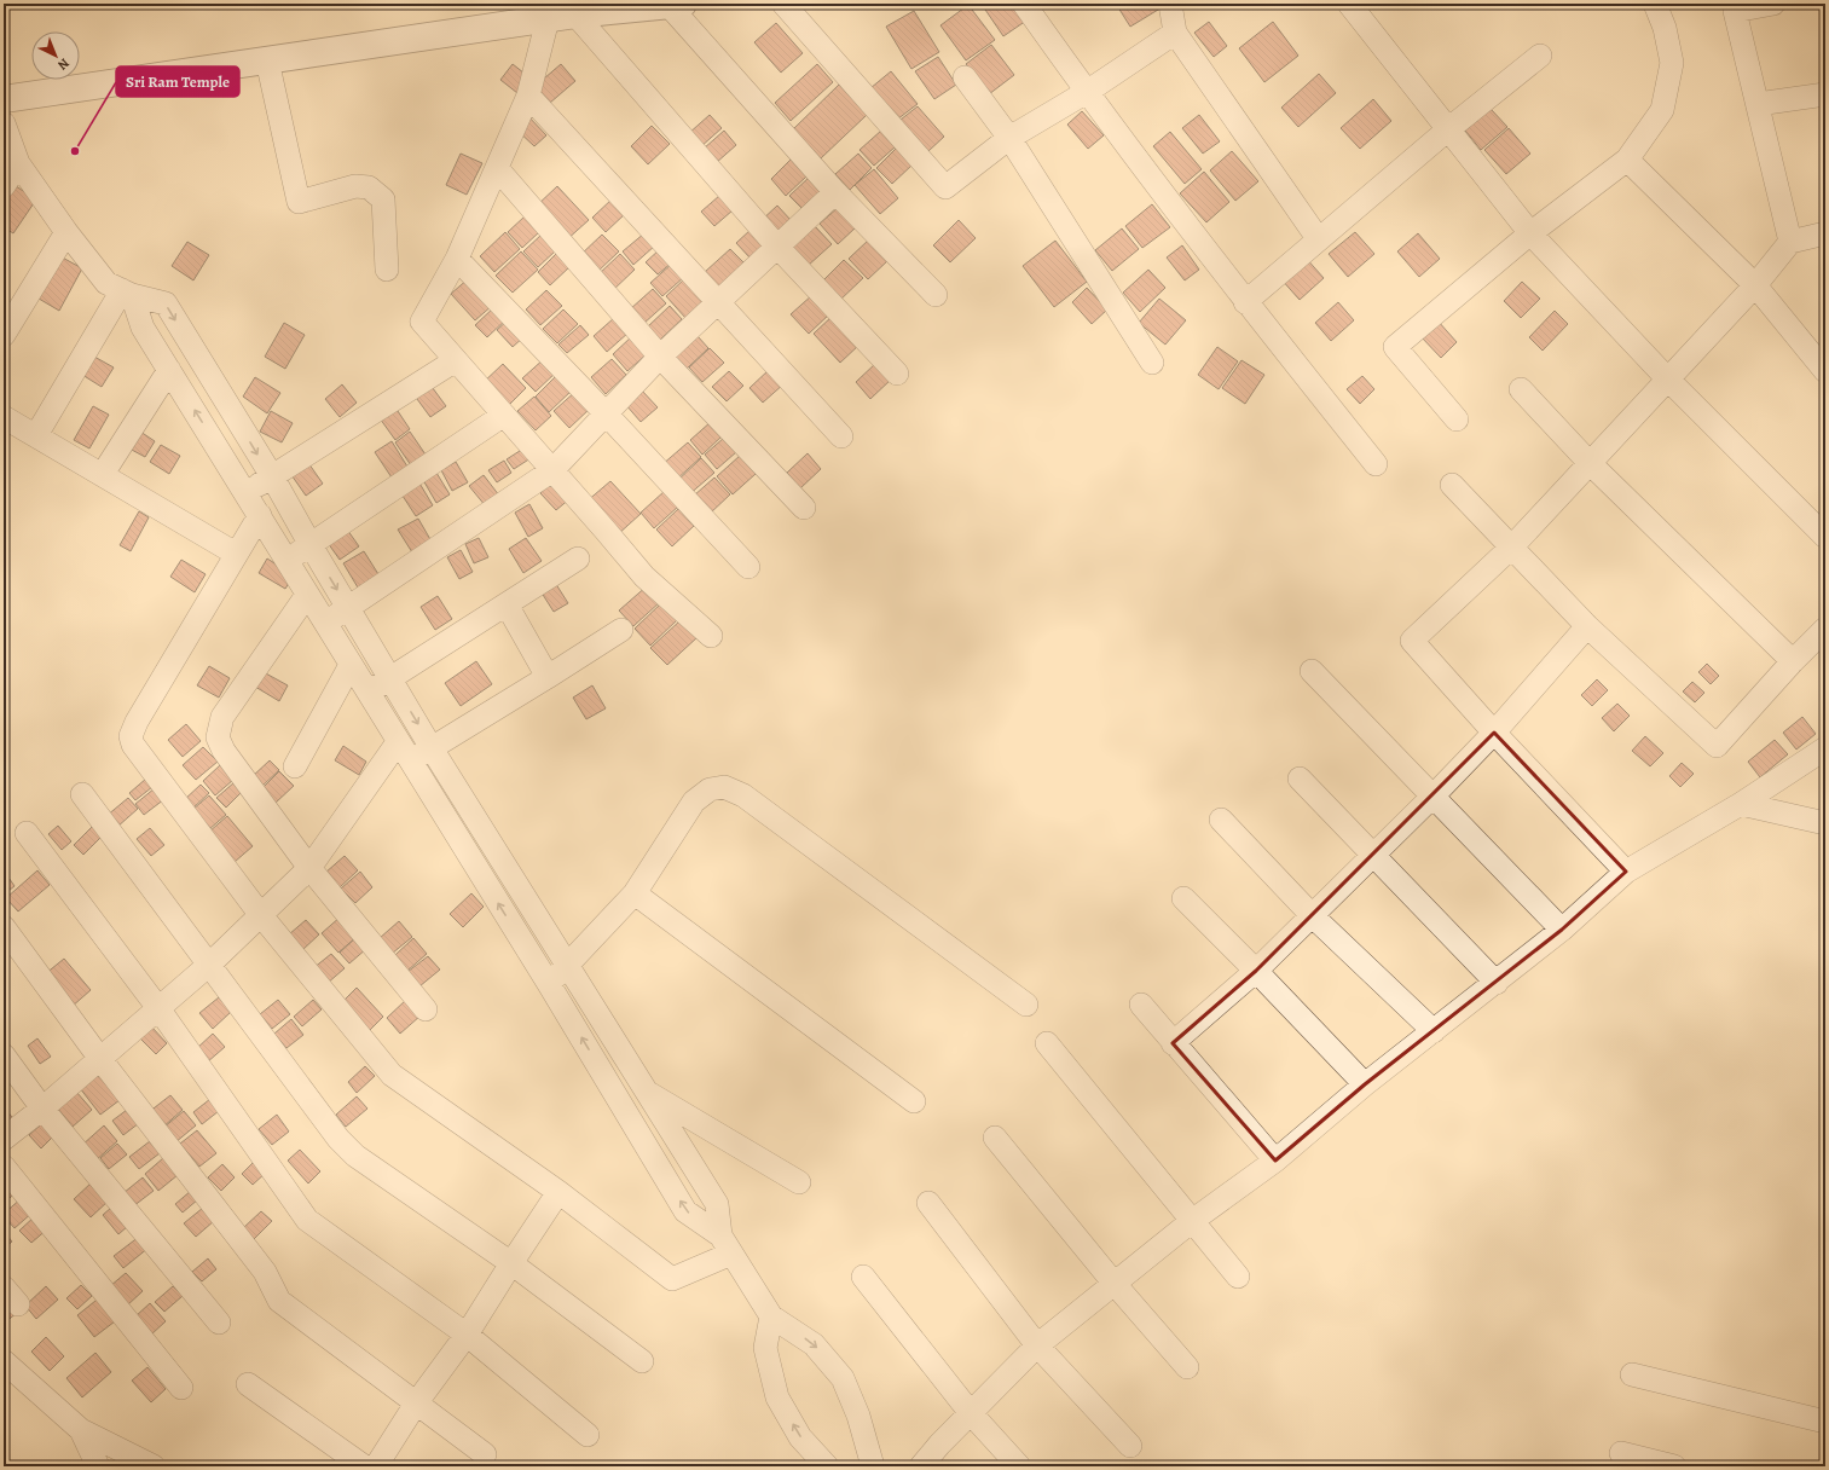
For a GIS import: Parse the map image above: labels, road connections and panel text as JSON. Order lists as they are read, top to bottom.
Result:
{
  "places": ["Sri Ram Temple"],
  "north": "bottom right"
}
